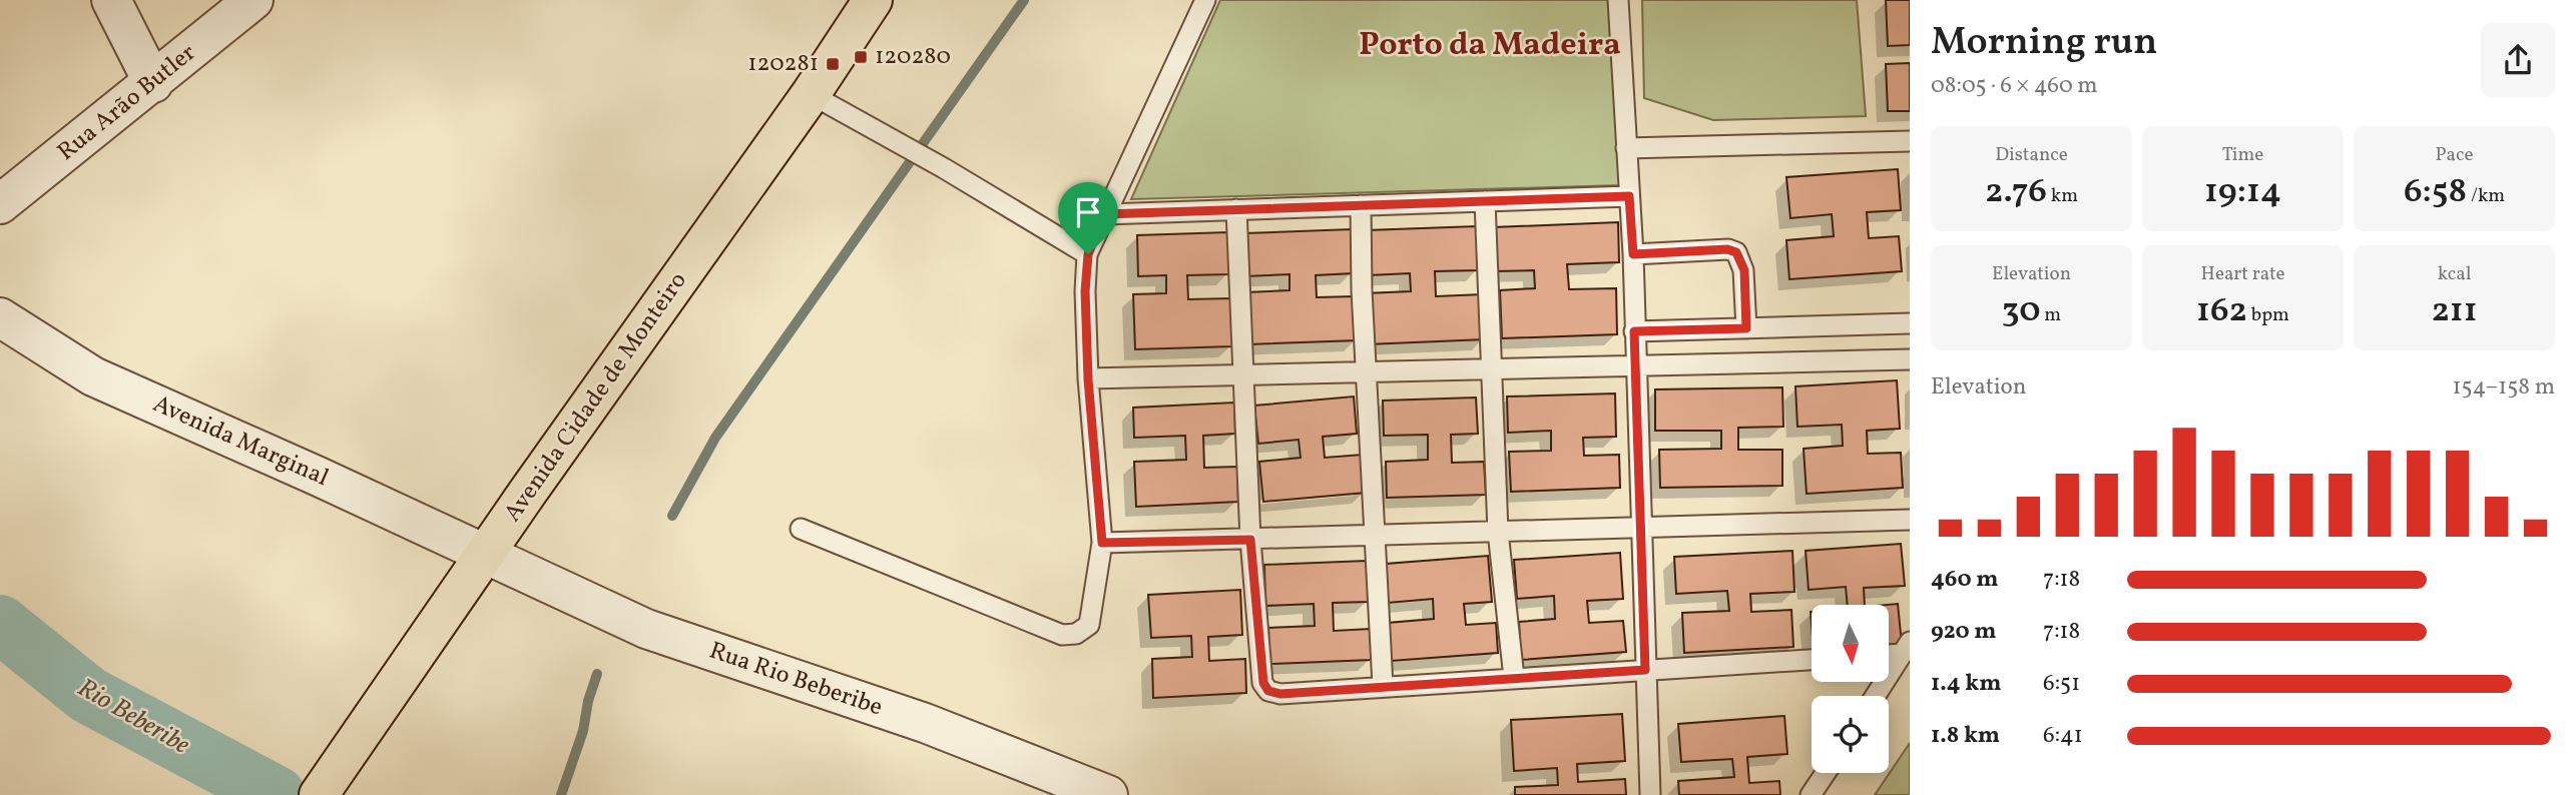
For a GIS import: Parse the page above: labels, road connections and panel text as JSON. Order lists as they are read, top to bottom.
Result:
{
  "streets": {
    "main road": ["Avenida Cidade de Monteiro"],
    "street": ["Rua Arão Butler", "Avenida Marginal", "Rua Rio Beberibe"]
  },
  "crossings": [
    ["Avenida Cidade de Monteiro", "Avenida Marginal"],
    ["Avenida Cidade de Monteiro", "Rua Rio Beberibe"],
    ["Avenida Marginal", "Rua Rio Beberibe"]
  ],
  "districts": ["Porto da Madeira"],
  "water": ["Rio Beberibe"],
  "places": {
    "transit": ["120280", "120281"]
  },
  "north": "bottom",
  "page": {
    "heading": ["Morning run", "08:05 · 6 × 460 m"],
    "stats": [
      ["Distance", "2.76 km"],
      ["Time", "19:14"],
      ["Pace", "6:58 /km"],
      ["Elevation", "30 m"],
      ["Heart rate", "162 bpm"],
      ["kcal", "211"]
    ],
    "chart": ["Elevation", "154–158 m"],
    "list": [
      {
        "name": "460 m",
        "note": "7:18"
      },
      {
        "name": "920 m",
        "note": "7:18"
      },
      {
        "name": "1.4 km",
        "note": "6:51"
      },
      {
        "name": "1.8 km",
        "note": "6:41"
      }
    ]
  }
}
